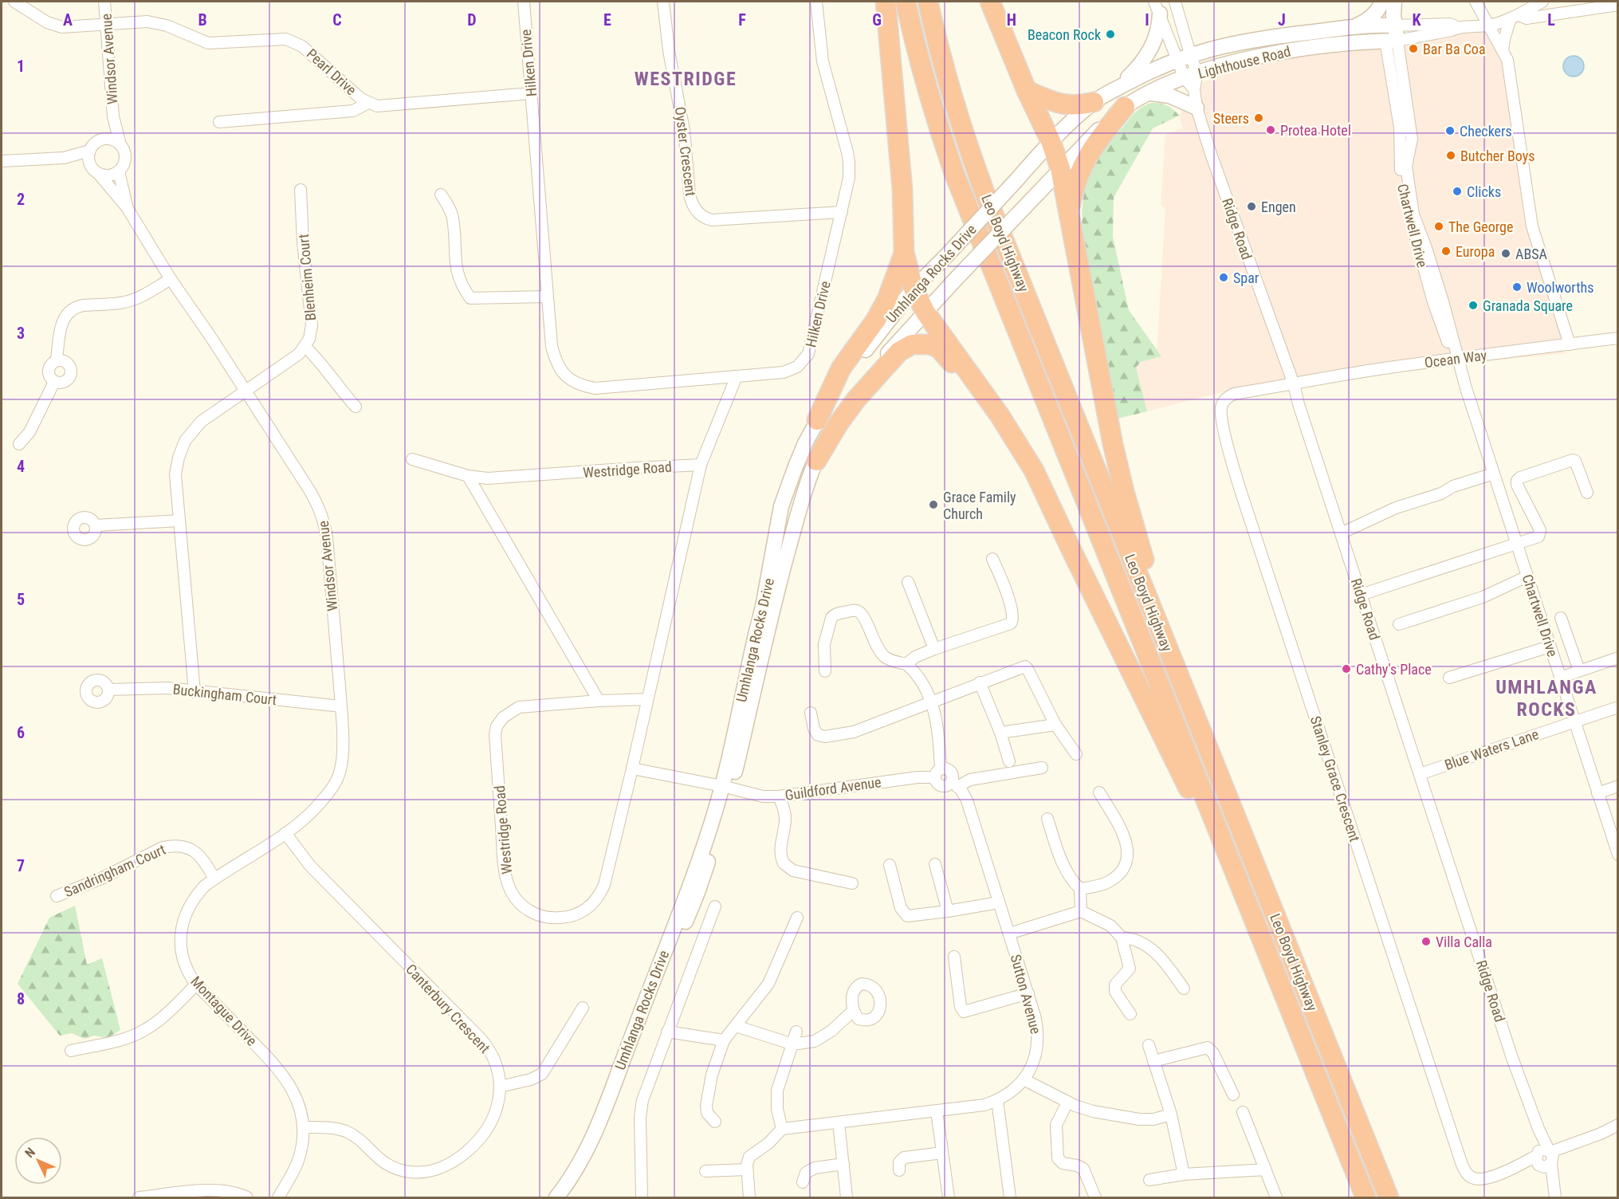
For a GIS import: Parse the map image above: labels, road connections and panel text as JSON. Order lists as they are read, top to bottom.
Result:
{
  "streets": {
    "highway": ["Leo Boyd Highway"],
    "main road": ["Lighthouse Road", "Umhlanga Rocks Drive"],
    "street": [
      "Windsor Avenue",
      "Hilken Drive",
      "Pearl Drive",
      "Oyster Crescent",
      "Chartwell Drive",
      "Ridge Road",
      "Blenheim Court",
      "Ocean Way",
      "Westridge Road",
      "Buckingham Court",
      "Blue Waters Lane",
      "Stanley Grace Crescent",
      "Guildford Avenue",
      "Sandringham Court",
      "Sutton Avenue",
      "Canterbury Crescent",
      "Montague Drive"
    ]
  },
  "crossings": [
    ["Windsor Avenue", "Pearl Drive"],
    ["Windsor Avenue", "Buckingham Court"],
    ["Windsor Avenue", "Montague Drive"],
    ["Lighthouse Road", "Chartwell Drive"],
    ["Lighthouse Road", "Ridge Road"],
    ["Lighthouse Road", "Umhlanga Rocks Drive"],
    ["Hilken Drive", "Pearl Drive"],
    ["Hilken Drive", "Oyster Crescent"],
    ["Hilken Drive", "Westridge Road"],
    ["Chartwell Drive", "Ocean Way"],
    ["Chartwell Drive", "Blue Waters Lane"],
    ["Ridge Road", "Ocean Way"],
    ["Ridge Road", "Blue Waters Lane"],
    ["Ridge Road", "Stanley Grace Crescent"],
    ["Umhlanga Rocks Drive", "Guildford Avenue"],
    ["Ocean Way", "Stanley Grace Crescent"],
    ["Buckingham Court", "Montague Drive"],
    ["Guildford Avenue", "Sutton Avenue"],
    ["Sandringham Court", "Montague Drive"],
    ["Canterbury Crescent", "Montague Drive"]
  ],
  "districts": ["WESTRIDGE", "UMHLANGA ROCKS"],
  "places": [
    "Beacon Rock",
    "Bar Ba Coa",
    "Steers",
    "Protea Hotel",
    "Checkers",
    "Butcher Boys",
    "Clicks",
    "Engen",
    "The George",
    "Europa",
    "ABSA",
    "Spar",
    "Woolworths",
    "Granada Square",
    "Grace Family Church",
    "Cathy's Place",
    "Villa Calla"
  ],
  "north": "top left",
  "grid": {
    "columns": [
      "A",
      "B",
      "C",
      "D",
      "E",
      "F",
      "G",
      "H",
      "I",
      "J",
      "K",
      "L"
    ],
    "rows": [
      "1",
      "2",
      "3",
      "4",
      "5",
      "6",
      "7",
      "8"
    ]
  }
}
